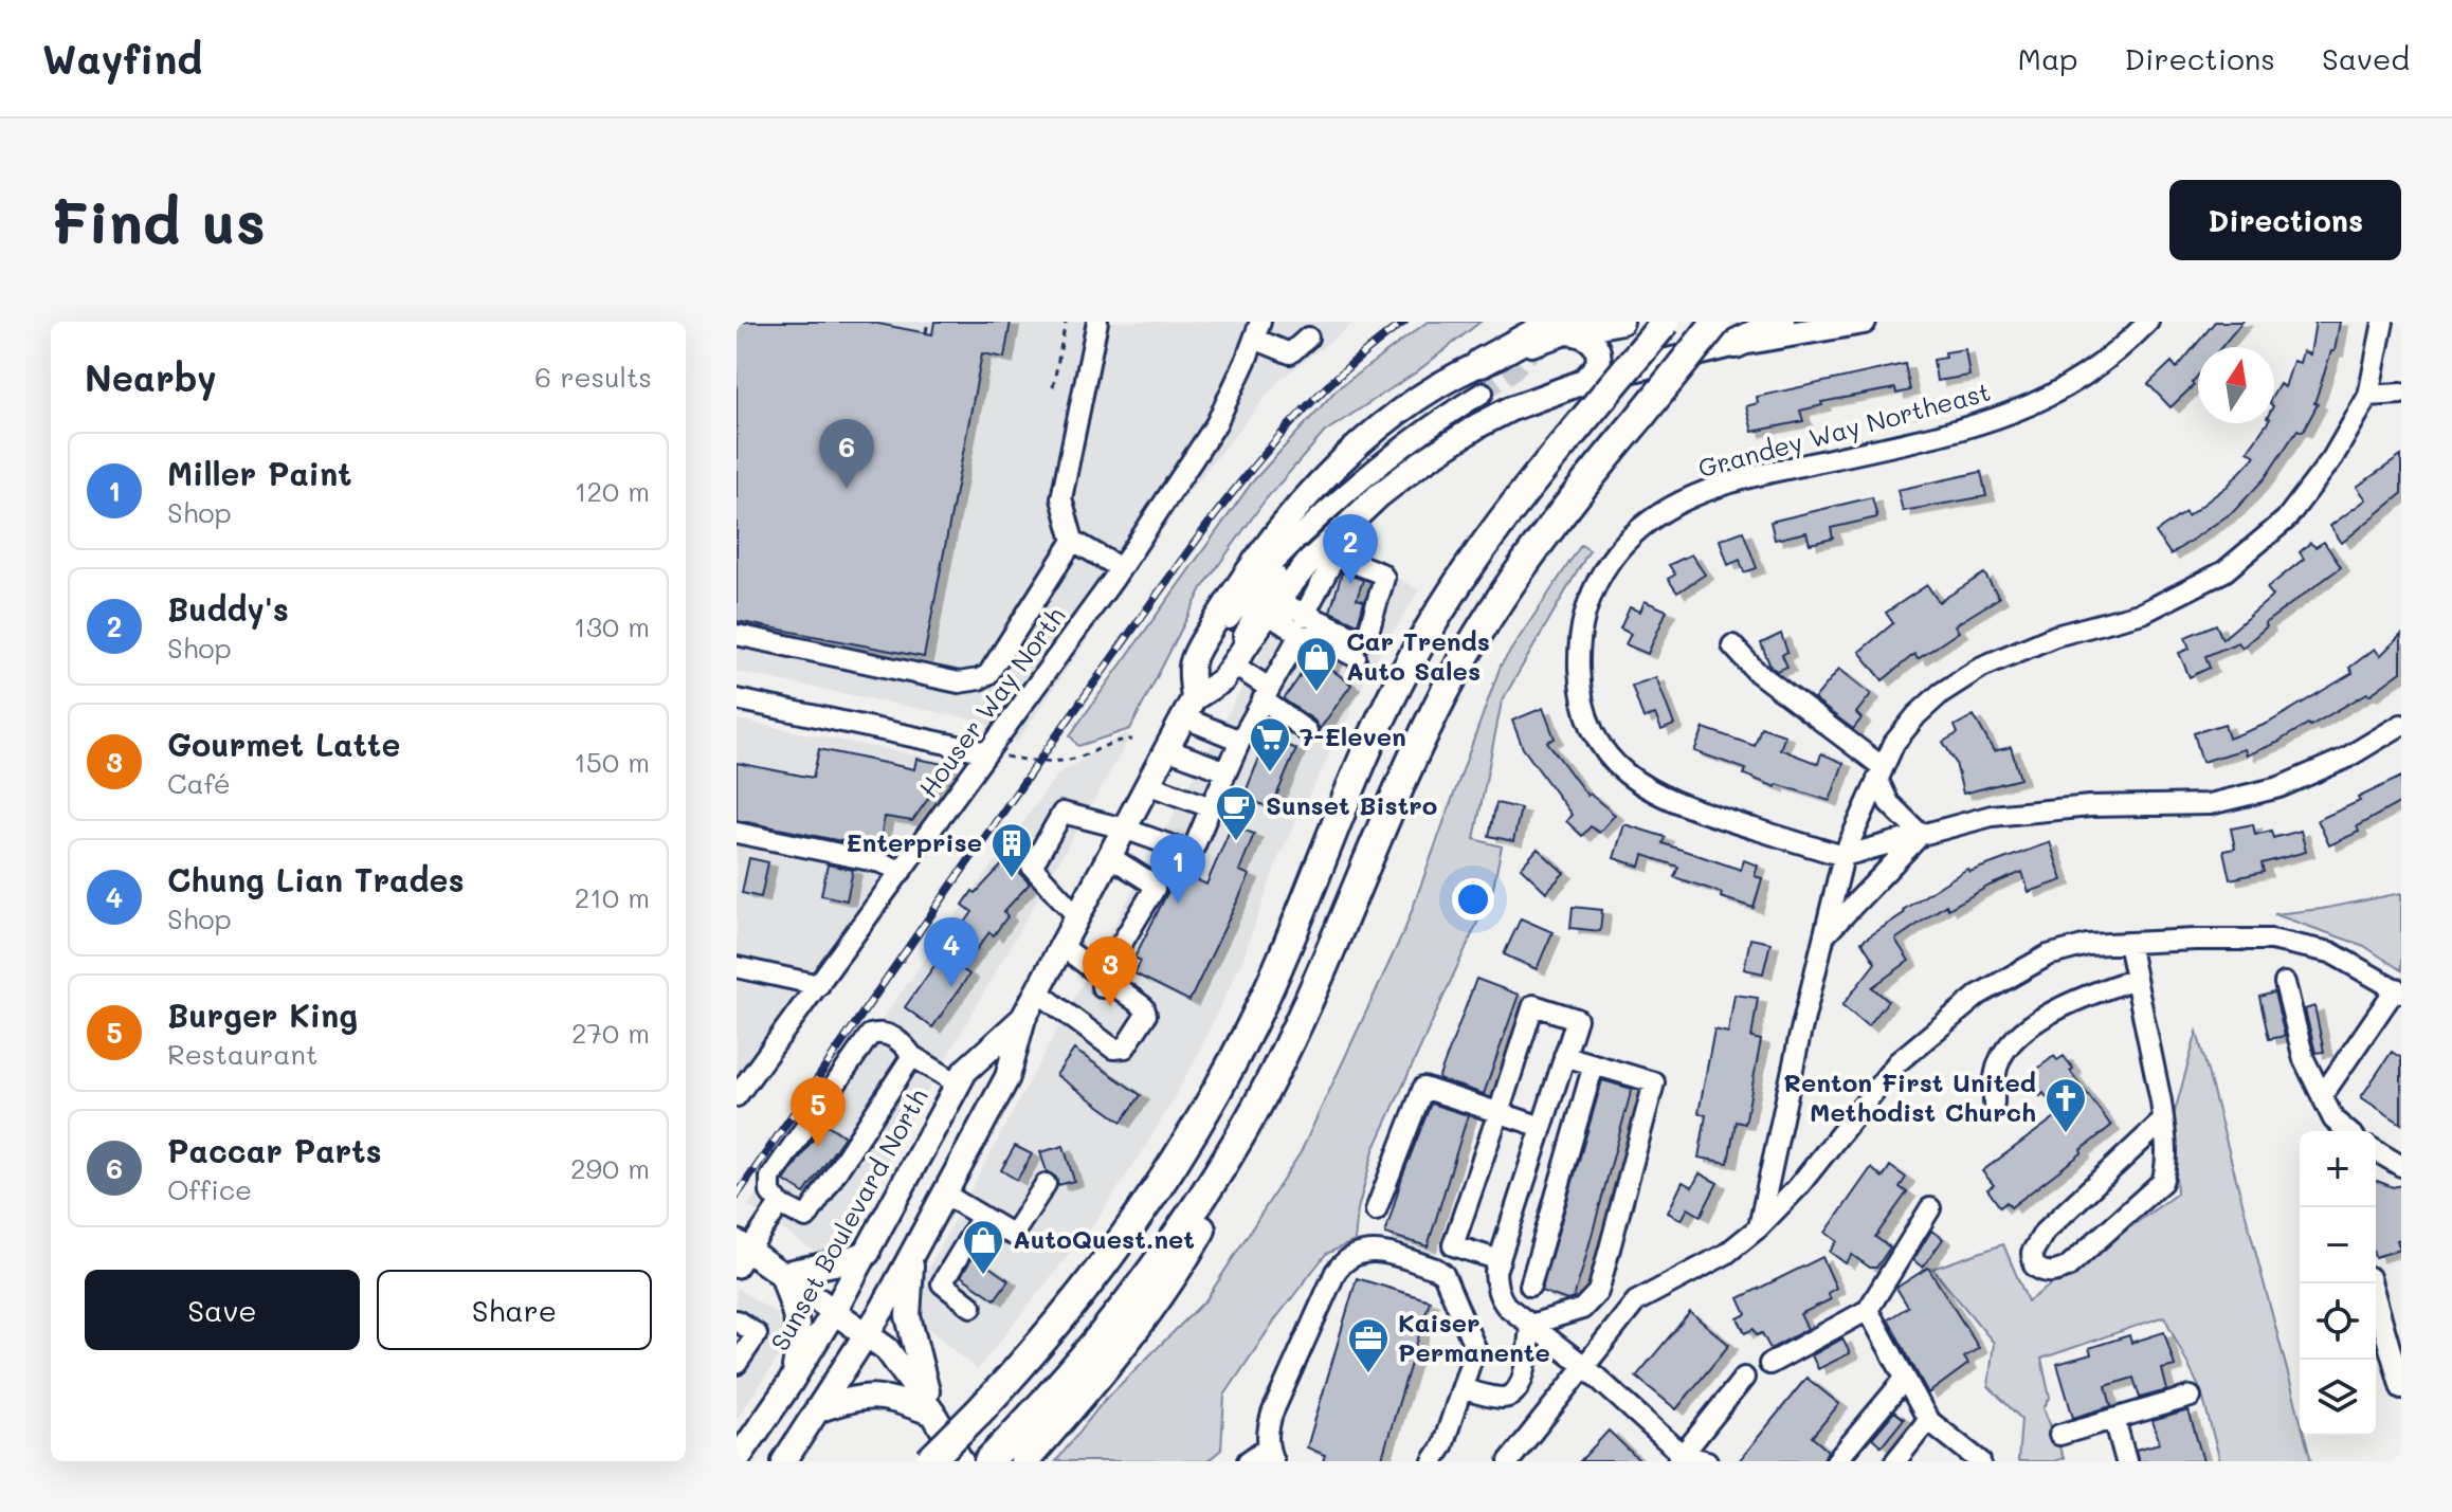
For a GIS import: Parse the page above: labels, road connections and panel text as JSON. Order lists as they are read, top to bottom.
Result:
{
  "streets": {
    "main road": ["Sunset Boulevard North"],
    "street": ["Grandey Way Northeast", "Houser Way North"]
  },
  "places": {
    "shop": ["Car Trends Auto Sales", "AutoQuest.net"],
    "supermarket": ["7-Eleven"],
    "cafe": ["Sunset Bistro"],
    "building": ["Enterprise"],
    "church": ["Renton First United Methodist Church"],
    "office": ["Kaiser Permanente"]
  },
  "north": "top",
  "page": {
    "header": "Wayfind",
    "nav": ["Map", "Directions", "Saved"],
    "buttons": [
      "Directions",
      ["Save", "Share"]
    ],
    "title": "Find us",
    "heading": ["Nearby", "6 results"],
    "pins": [
      "6",
      "2",
      "1",
      "4",
      "3",
      "5"
    ],
    "list": [
      {
        "mark": "1",
        "name": "Miller Paint",
        "note": "Shop",
        "value": "120 m"
      },
      {
        "mark": "2",
        "name": "Buddy's",
        "note": "Shop",
        "value": "130 m"
      },
      {
        "mark": "3",
        "name": "Gourmet Latte",
        "note": "Café",
        "value": "150 m"
      },
      {
        "mark": "4",
        "name": "Chung Lian Trades",
        "note": "Shop",
        "value": "210 m"
      },
      {
        "mark": "5",
        "name": "Burger King",
        "note": "Restaurant",
        "value": "270 m"
      },
      {
        "mark": "6",
        "name": "Paccar Parts",
        "note": "Office",
        "value": "290 m"
      }
    ],
    "map_buttons": ["+", "−"]
  }
}
